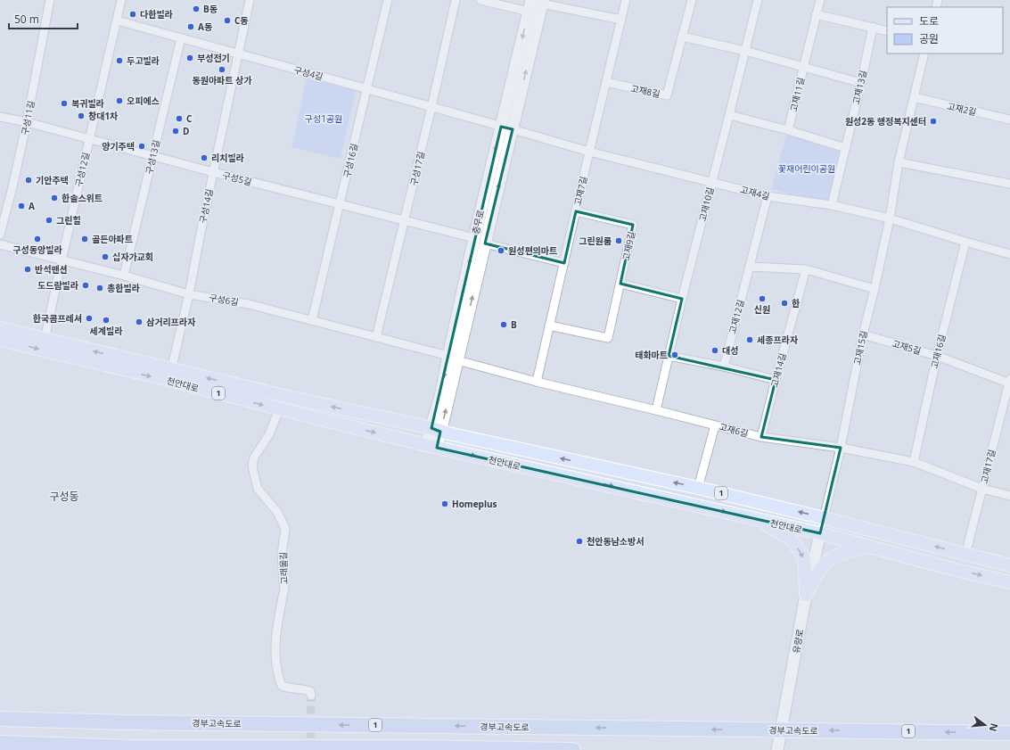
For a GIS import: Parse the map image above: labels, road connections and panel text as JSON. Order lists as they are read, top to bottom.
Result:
{
  "streets": {
    "highway": ["1", "경부고속도로"],
    "main road": ["충무로", "천안대로", "유량로"],
    "street": [
      "구성4길",
      "고재13길",
      "고재8길",
      "고재11길",
      "고재2길",
      "구성11길",
      "구성13길",
      "구성16길",
      "구성17길",
      "구성12길",
      "구성5길",
      "고재7길",
      "고재4길",
      "고재10길",
      "구성14길",
      "고재9길",
      "구성6길",
      "고재12길",
      "고재5길",
      "고재15길",
      "고재16길",
      "고재14길",
      "고재6길",
      "고재17길",
      "고래울길"
    ]
  },
  "crossings": [
    ["구성4길", "구성13길"],
    ["구성4길", "구성16길"],
    ["구성4길", "구성17길"],
    ["구성4길", "구성12길"],
    ["구성4길", "고재4길"],
    ["구성4길", "구성14길"],
    ["구성4길", "충무로"],
    ["고재13길", "고재4길"],
    ["고재8길", "고재7길"],
    ["고재2길", "고재15길"],
    ["구성11길", "구성5길"],
    ["구성13길", "구성5길"],
    ["구성13길", "구성6길"],
    ["구성16길", "구성5길"],
    ["구성16길", "구성6길"],
    ["구성17길", "구성5길"],
    ["구성17길", "구성6길"],
    ["구성12길", "구성5길"],
    ["구성12길", "구성6길"],
    ["구성12길", "천안대로"],
    ["구성5길", "구성14길"],
    ["구성5길", "충무로"],
    ["고재7길", "고재4길"],
    ["고재7길", "충무로"],
    ["고재7길", "고재9길"],
    ["고재7길", "고재6길"],
    ["고재4길", "고재10길"],
    ["고재4길", "충무로"],
    ["고재4길", "고재12길"],
    ["고재4길", "고재15길"],
    ["고재4길", "고재16길"],
    ["고재10길", "고재6길"],
    ["구성14길", "구성6길"],
    ["구성14길", "천안대로"],
    ["충무로", "구성6길"],
    ["충무로", "천안대로"],
    ["충무로", "고재6길"],
    ["구성6길", "고재6길"],
    ["고재5길", "고재15길"],
    ["고재5길", "고재16길"],
    ["고재5길", "고재17길"],
    ["고재15길", "천안대로"],
    ["고재15길", "고재6길"],
    ["고재15길", "유량로"],
    ["고재16길", "고재6길"],
    ["고재14길", "고재6길"],
    ["천안대로", "고재17길"],
    ["천안대로", "고래울길"],
    ["천안대로", "유량로"],
    ["고재6길", "고재17길"]
  ],
  "districts": ["구성동"],
  "parks": ["구성1공원", "꽃재어린이공원"],
  "places": [
    "B동",
    "다한빌라",
    "C동",
    "A동",
    "부성전기",
    "두고빌라",
    "동원아파트 상가",
    "오피에스",
    "복귀빌라",
    "창대1차",
    "C",
    "원성2동 행정복지센터",
    "D",
    "양기주택",
    "리치빌라",
    "기안주택",
    "한솔스위트",
    "A",
    "그린힐",
    "구성동앙빌라",
    "골든아파트",
    "그린원룸",
    "원성편의마트",
    "십자가교회",
    "반석맨션",
    "도드람빌라",
    "총한빌라",
    "신원",
    "한",
    "한국콤프레셔",
    "세계빌라",
    "삼거리프라자",
    "B",
    "세종프라자",
    "대성",
    "태화마트",
    "Homeplus",
    "천안동남소방서"
  ],
  "legend": ["도로", "공원"],
  "scale_bar": "50 m",
  "north": "right"
}
